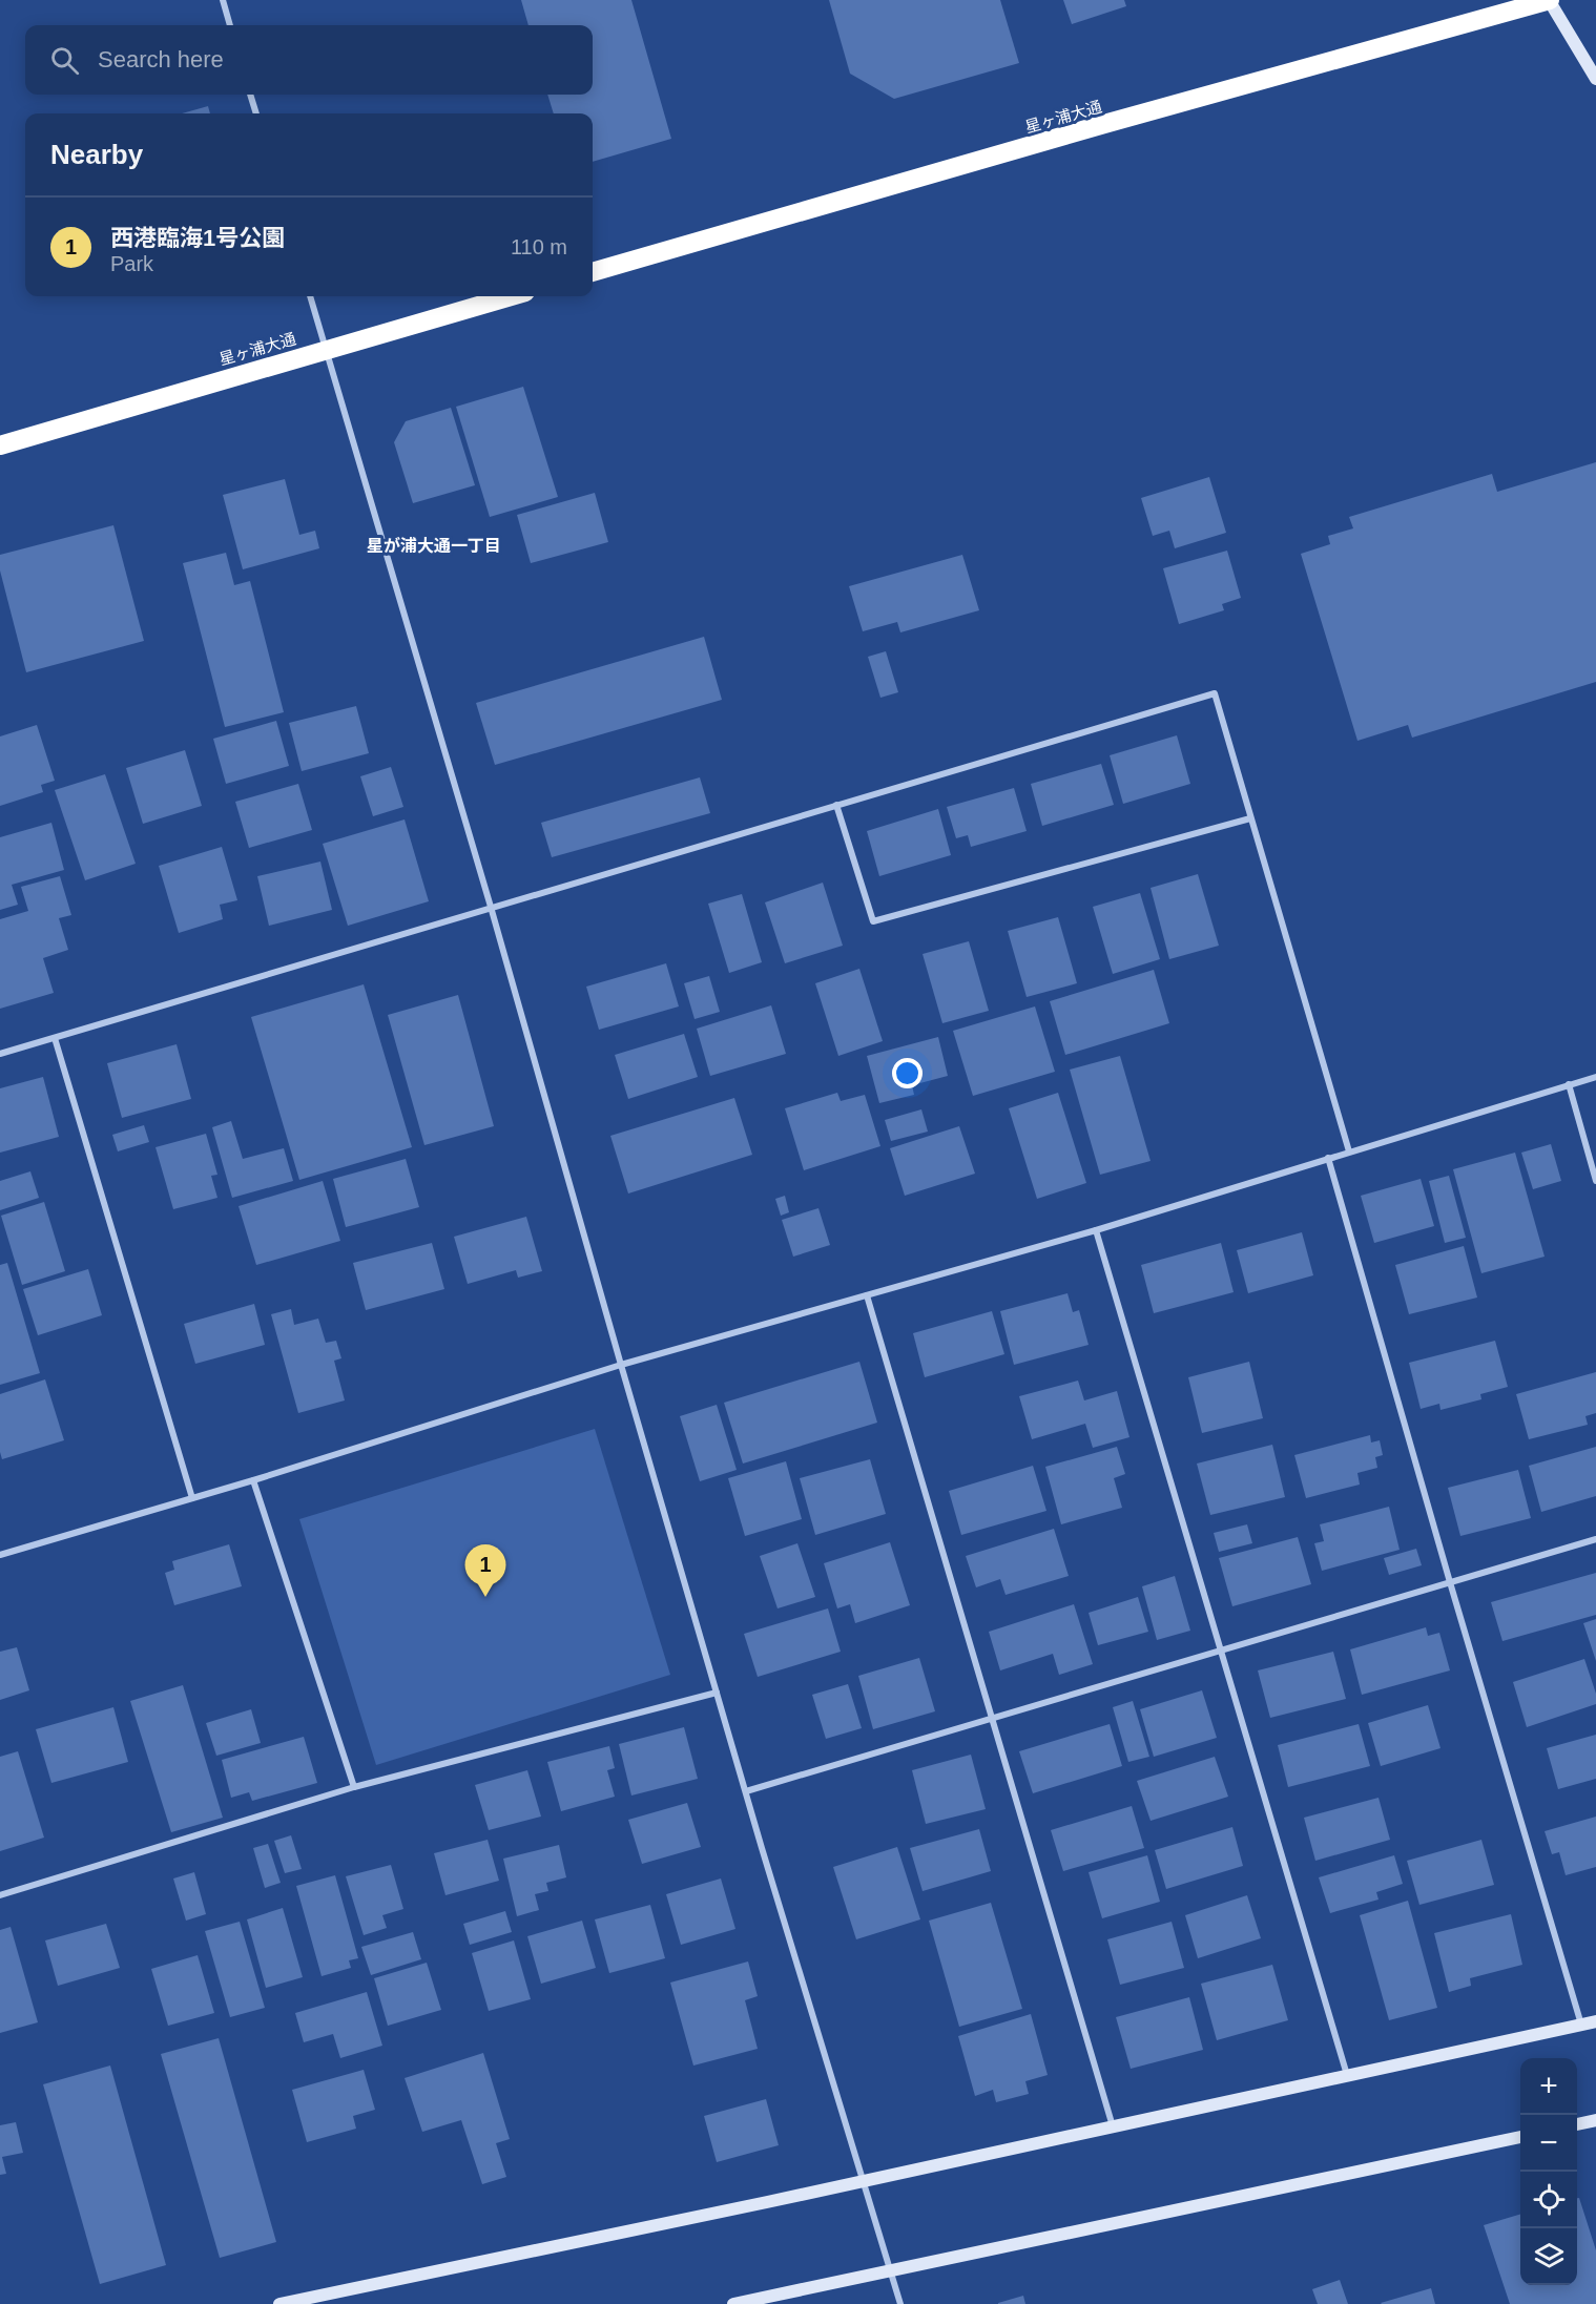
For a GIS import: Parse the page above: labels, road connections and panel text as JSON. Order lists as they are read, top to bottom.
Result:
{
  "streets": {
    "highway": ["星ヶ浦大通"]
  },
  "districts": ["星が浦大通一丁目"],
  "page": {
    "search": "Search here",
    "heading": "Nearby",
    "list": [
      {
        "mark": "1",
        "name": "西港臨海1号公園",
        "note": "Park",
        "value": "110 m"
      }
    ],
    "pins": "1",
    "map_buttons": ["+", "−"]
  }
}
